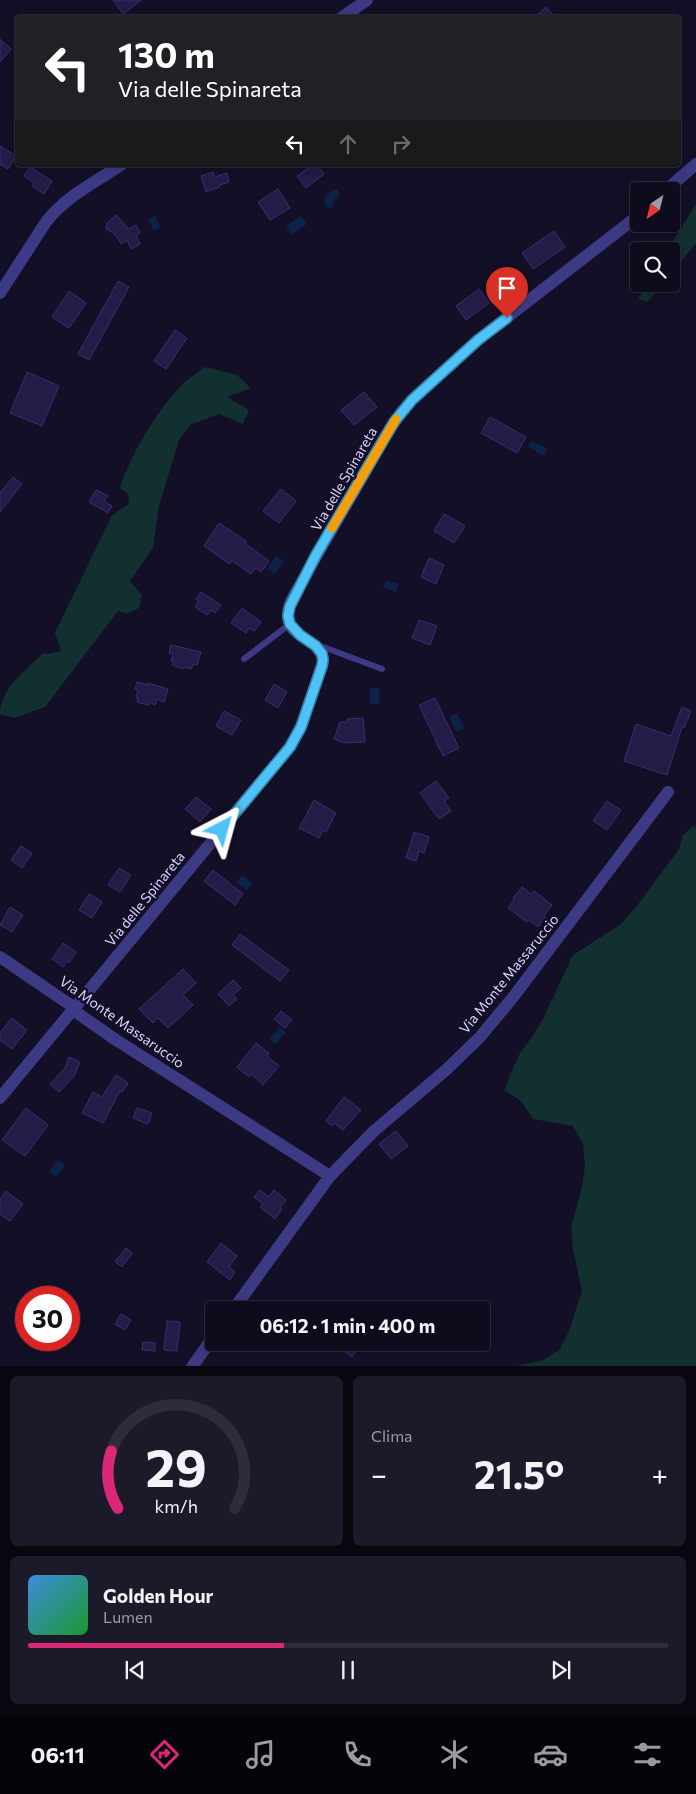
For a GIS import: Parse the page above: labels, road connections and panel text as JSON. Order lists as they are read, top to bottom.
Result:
{
  "streets": {
    "street": ["Via delle Spinareta", "Via Monte Massaruccio"]
  },
  "crossings": [
    ["Via delle Spinareta", "Via Monte Massaruccio"]
  ],
  "north": "bottom left",
  "page": {
    "turn": ["130 m", "Via delle Spinareta"],
    "limit": "30",
    "trip": "06:12 · 1 min · 400 m",
    "tile": "Clima",
    "heat": ["−", "21.5°", "+"],
    "song": ["Golden Hour", "Lumen"],
    "tabs": "06:11",
    "gauge": ["29", "km/h"]
  }
}
